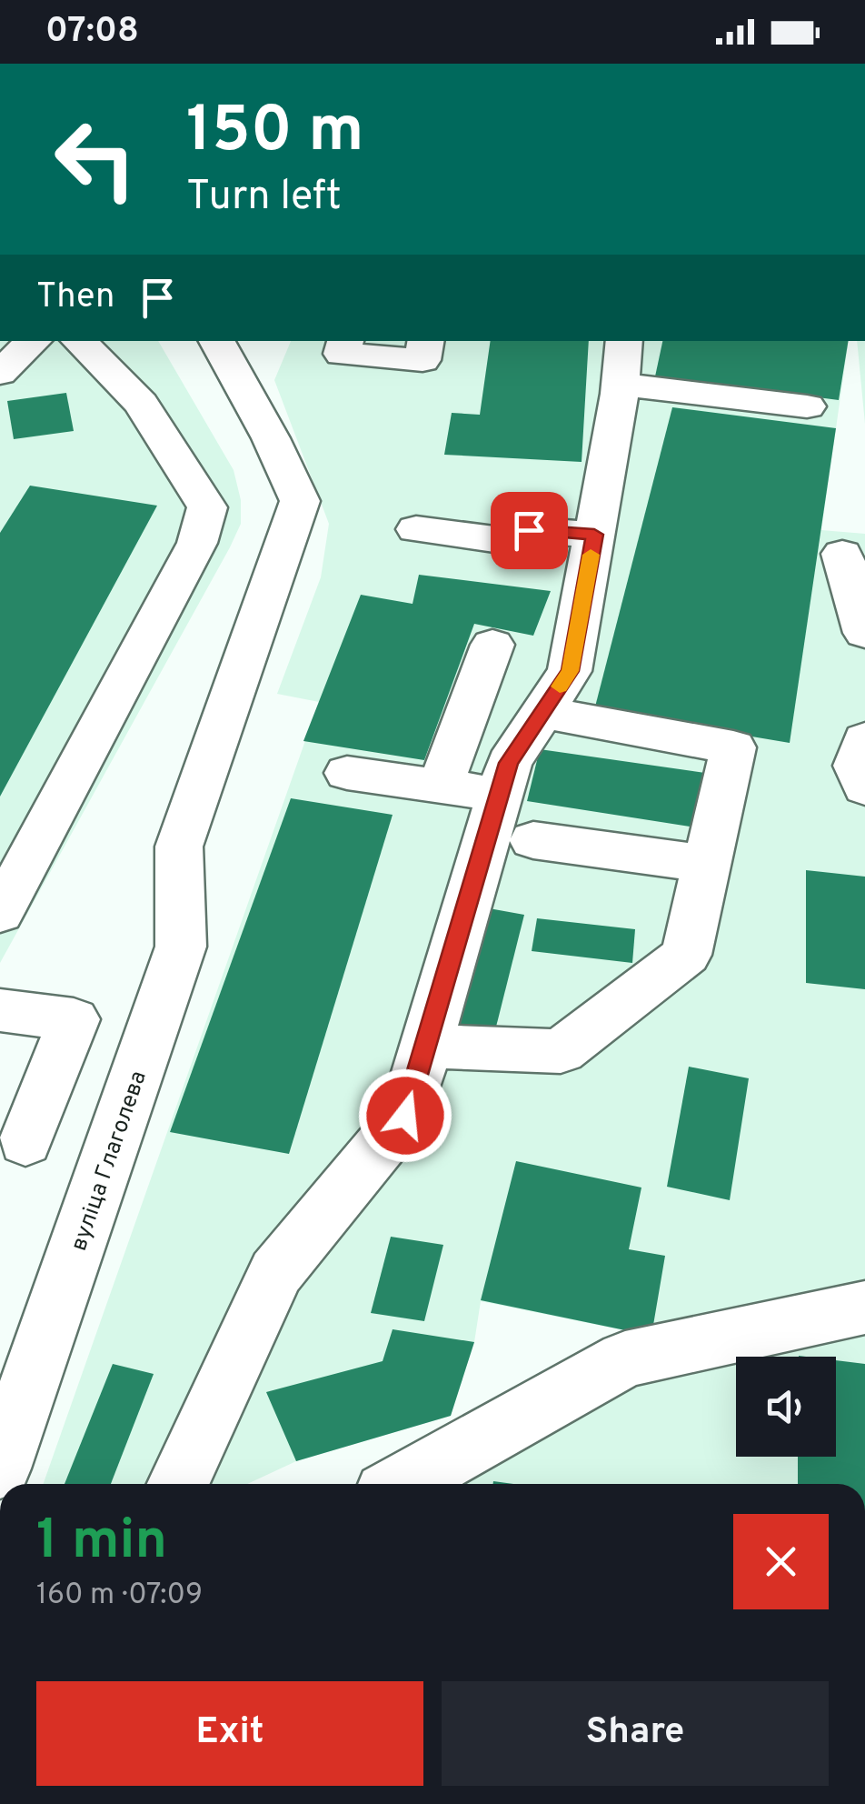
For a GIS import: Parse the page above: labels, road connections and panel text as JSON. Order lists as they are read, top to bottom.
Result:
{
  "streets": {
    "lane": ["вуліца Глаголева"]
  },
  "page": {
    "status": "07:08",
    "turn": ["150 m", "Turn left"],
    "then": "Then",
    "heading": ["1 min", "160 m · 07:09"],
    "buttons": ["Exit", "Share"]
  }
}
